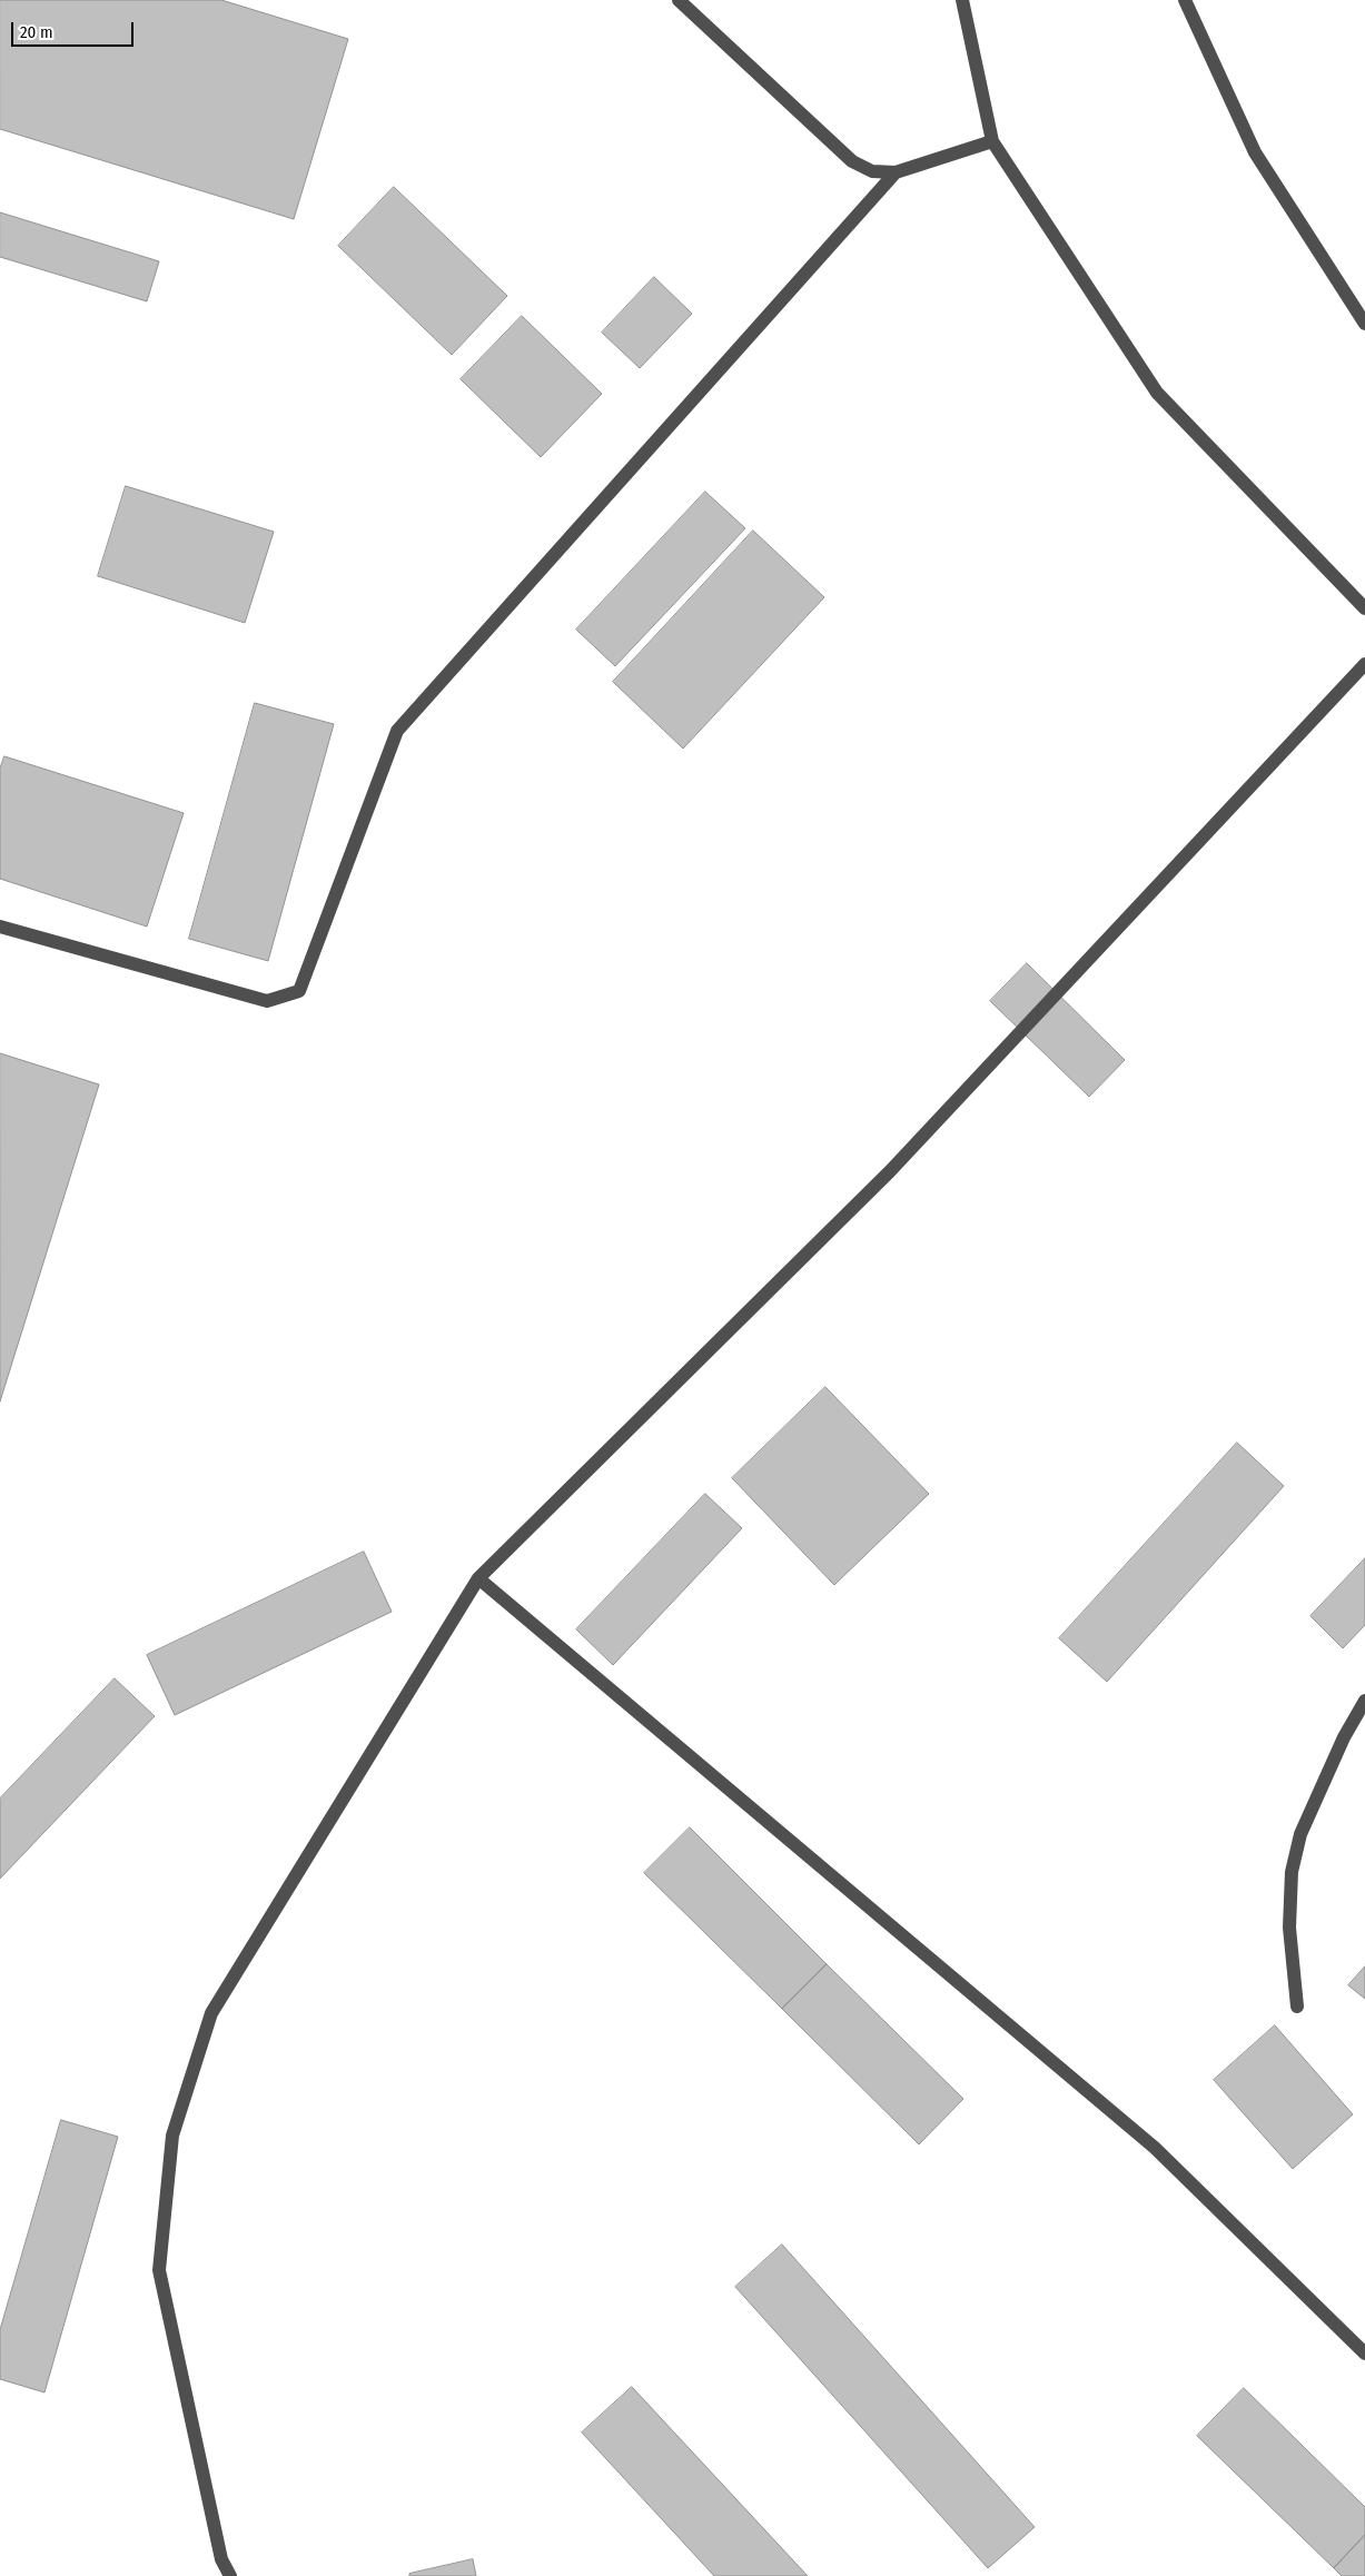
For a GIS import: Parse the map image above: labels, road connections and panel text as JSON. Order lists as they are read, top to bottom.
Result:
{
  "scale_bar": "20 m"
}
